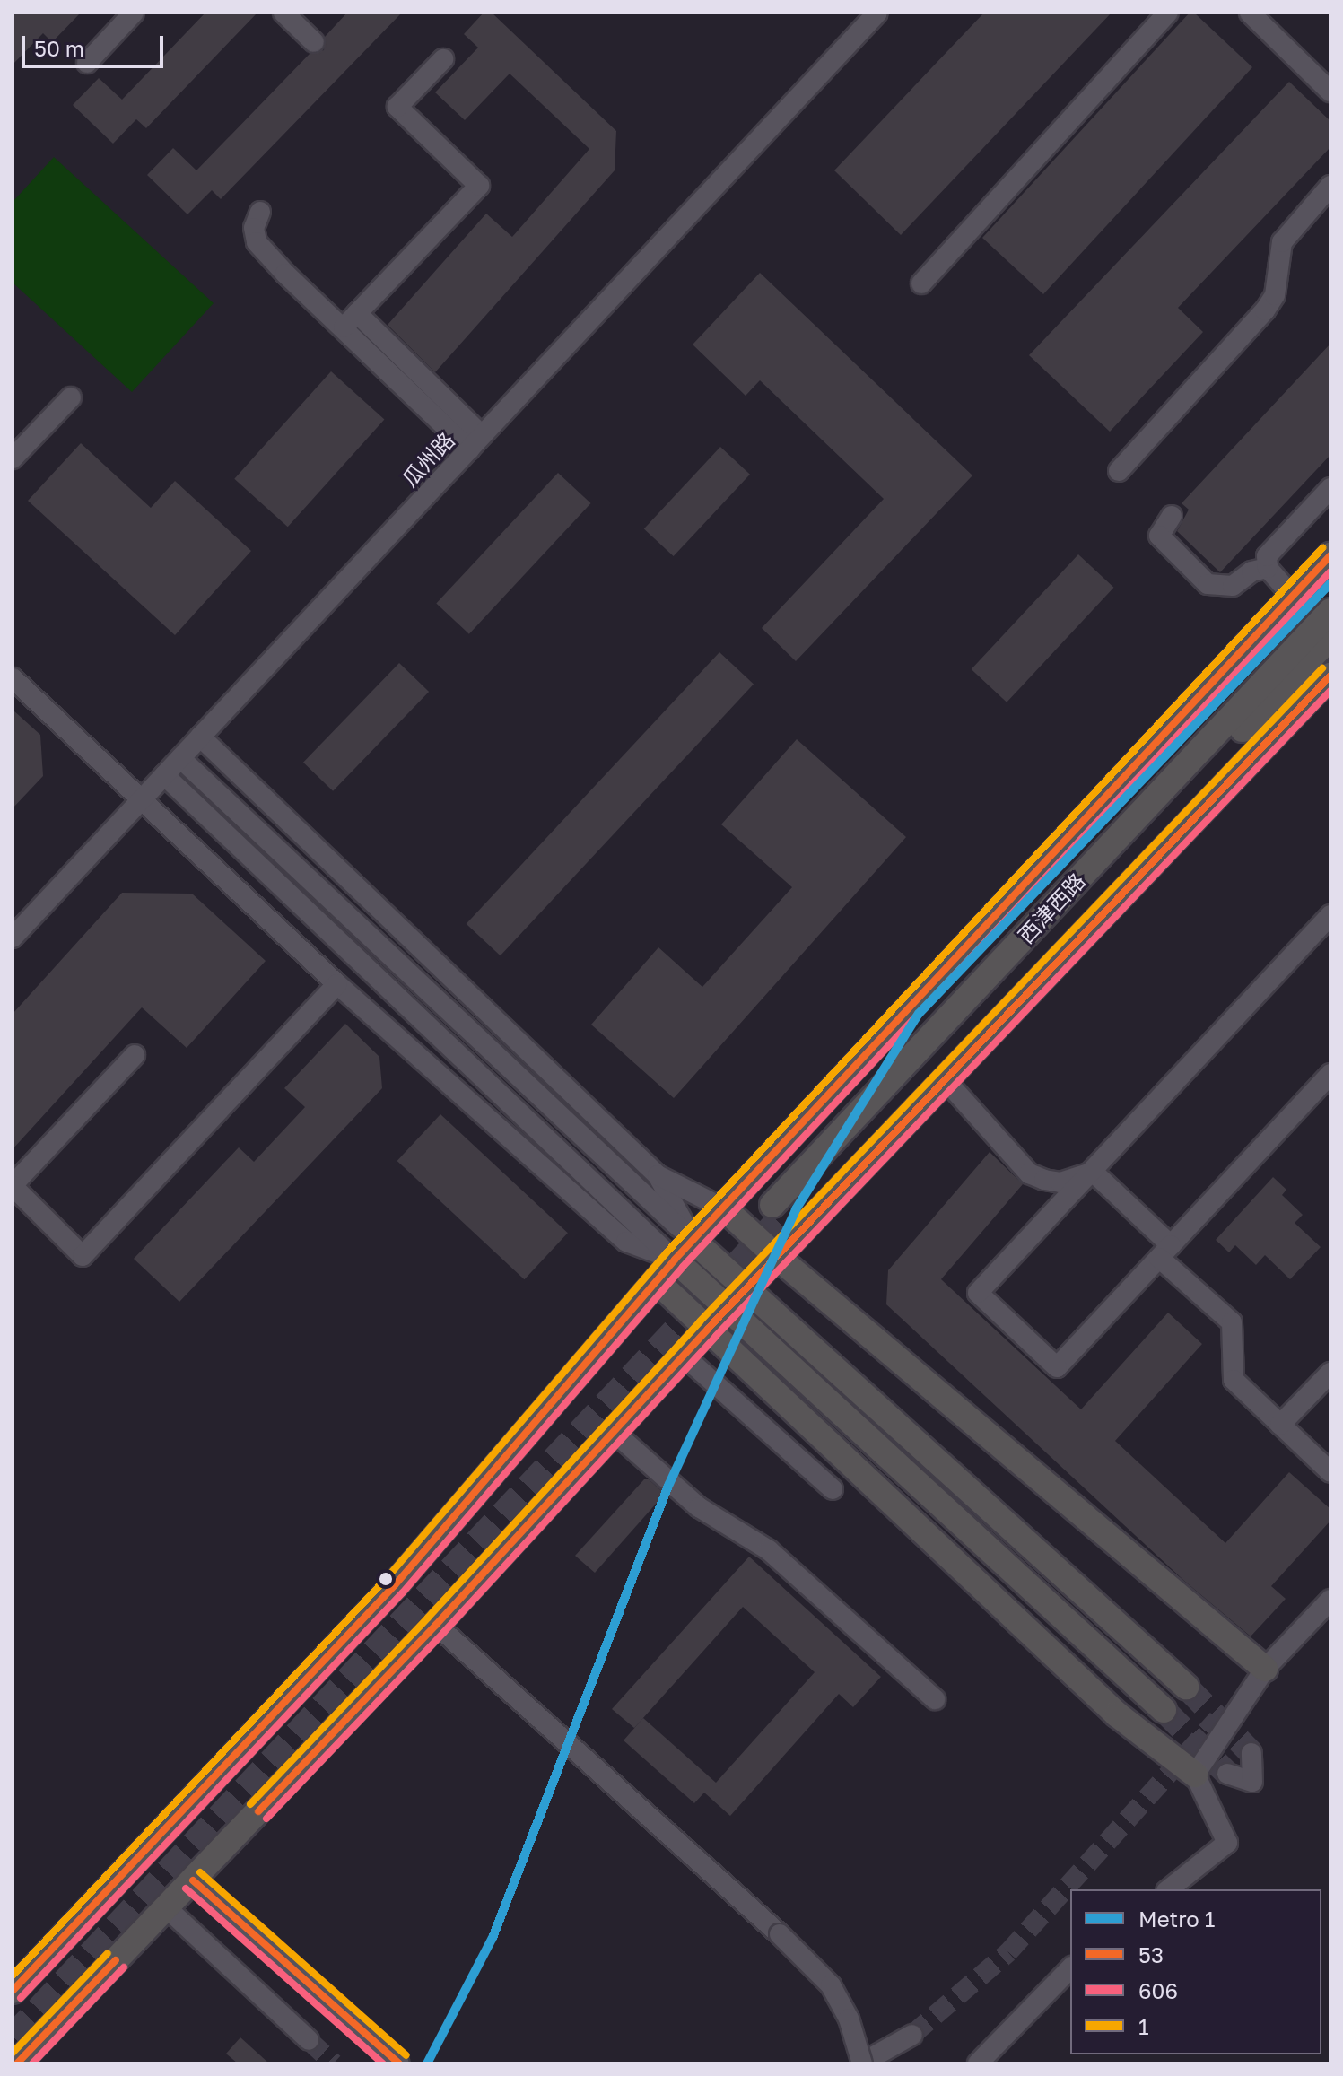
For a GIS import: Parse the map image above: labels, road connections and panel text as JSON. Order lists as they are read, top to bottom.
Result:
{
  "streets": {
    "main road": ["西津西路"],
    "street": ["瓜州路"]
  },
  "lines": [
    "transit line 1",
    "transit line 53",
    "transit line 606",
    "metro line 1"
  ],
  "legend": [
    "Metro 1",
    "53",
    "606",
    "1"
  ],
  "scale_bar": "50 m"
}
